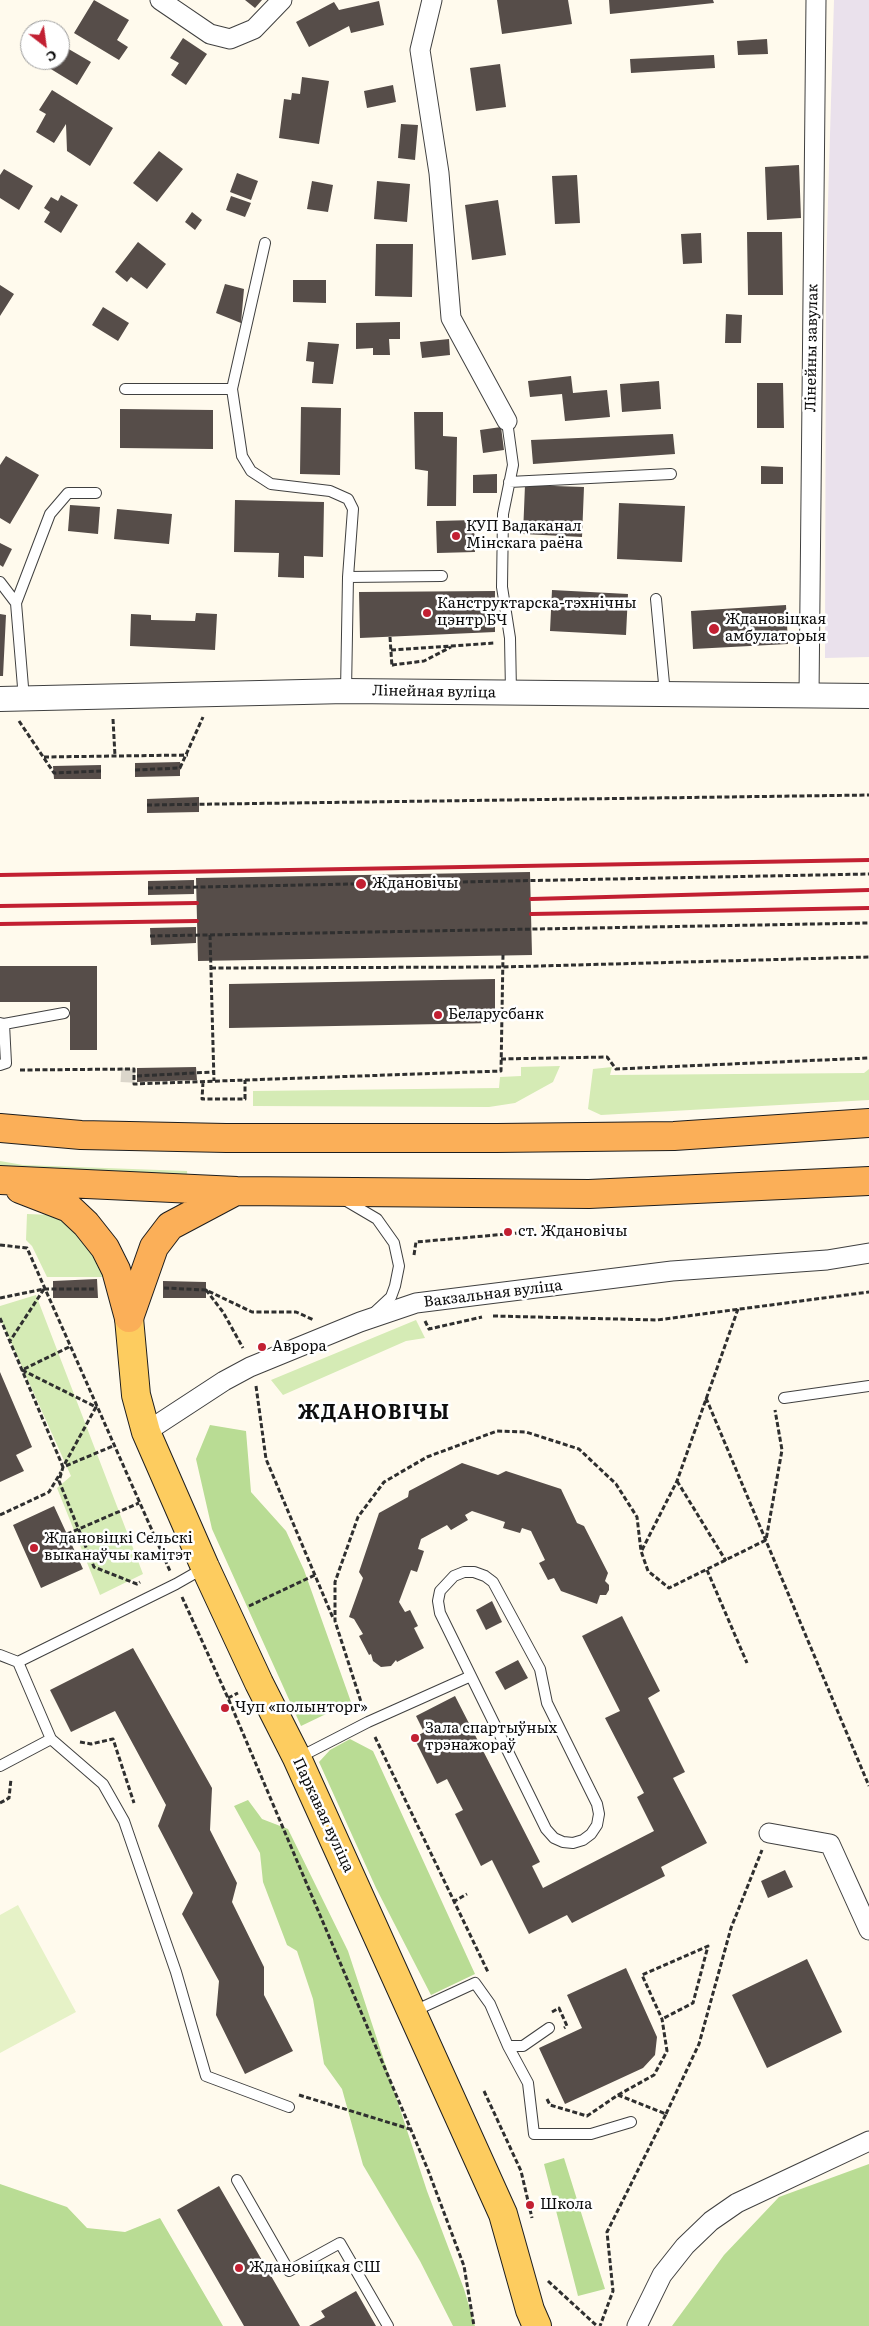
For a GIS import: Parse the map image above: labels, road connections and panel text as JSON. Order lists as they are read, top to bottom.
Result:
{
  "streets": {
    "main road": ["Паркавая вуліца"],
    "street": ["Лінейны завулак", "Лінейная вуліца", "Вакзальная вуліца"]
  },
  "crossings": [
    ["Лінейны завулак", "Лінейная вуліца"],
    ["Вакзальная вуліца", "Паркавая вуліца"]
  ],
  "districts": ["ЖДАНОВІЧЫ"],
  "places": [
    "КУП Вадаканал Мінскага раёна",
    "Канструктарска-тэхнічны цэнтр БЧ",
    "Ждановіцкая амбулаторыя",
    "Ждановічы",
    "Беларусбанк",
    "ст. Ждановічы",
    "Аврора",
    "Ждановіцкі Сельскі выканаўчы камітэт",
    "Чуп «полынторг»",
    "Зала спартыўных трэнажораў",
    "Школа",
    "Ждановіцкая СШ"
  ],
  "north": "bottom right"
}
